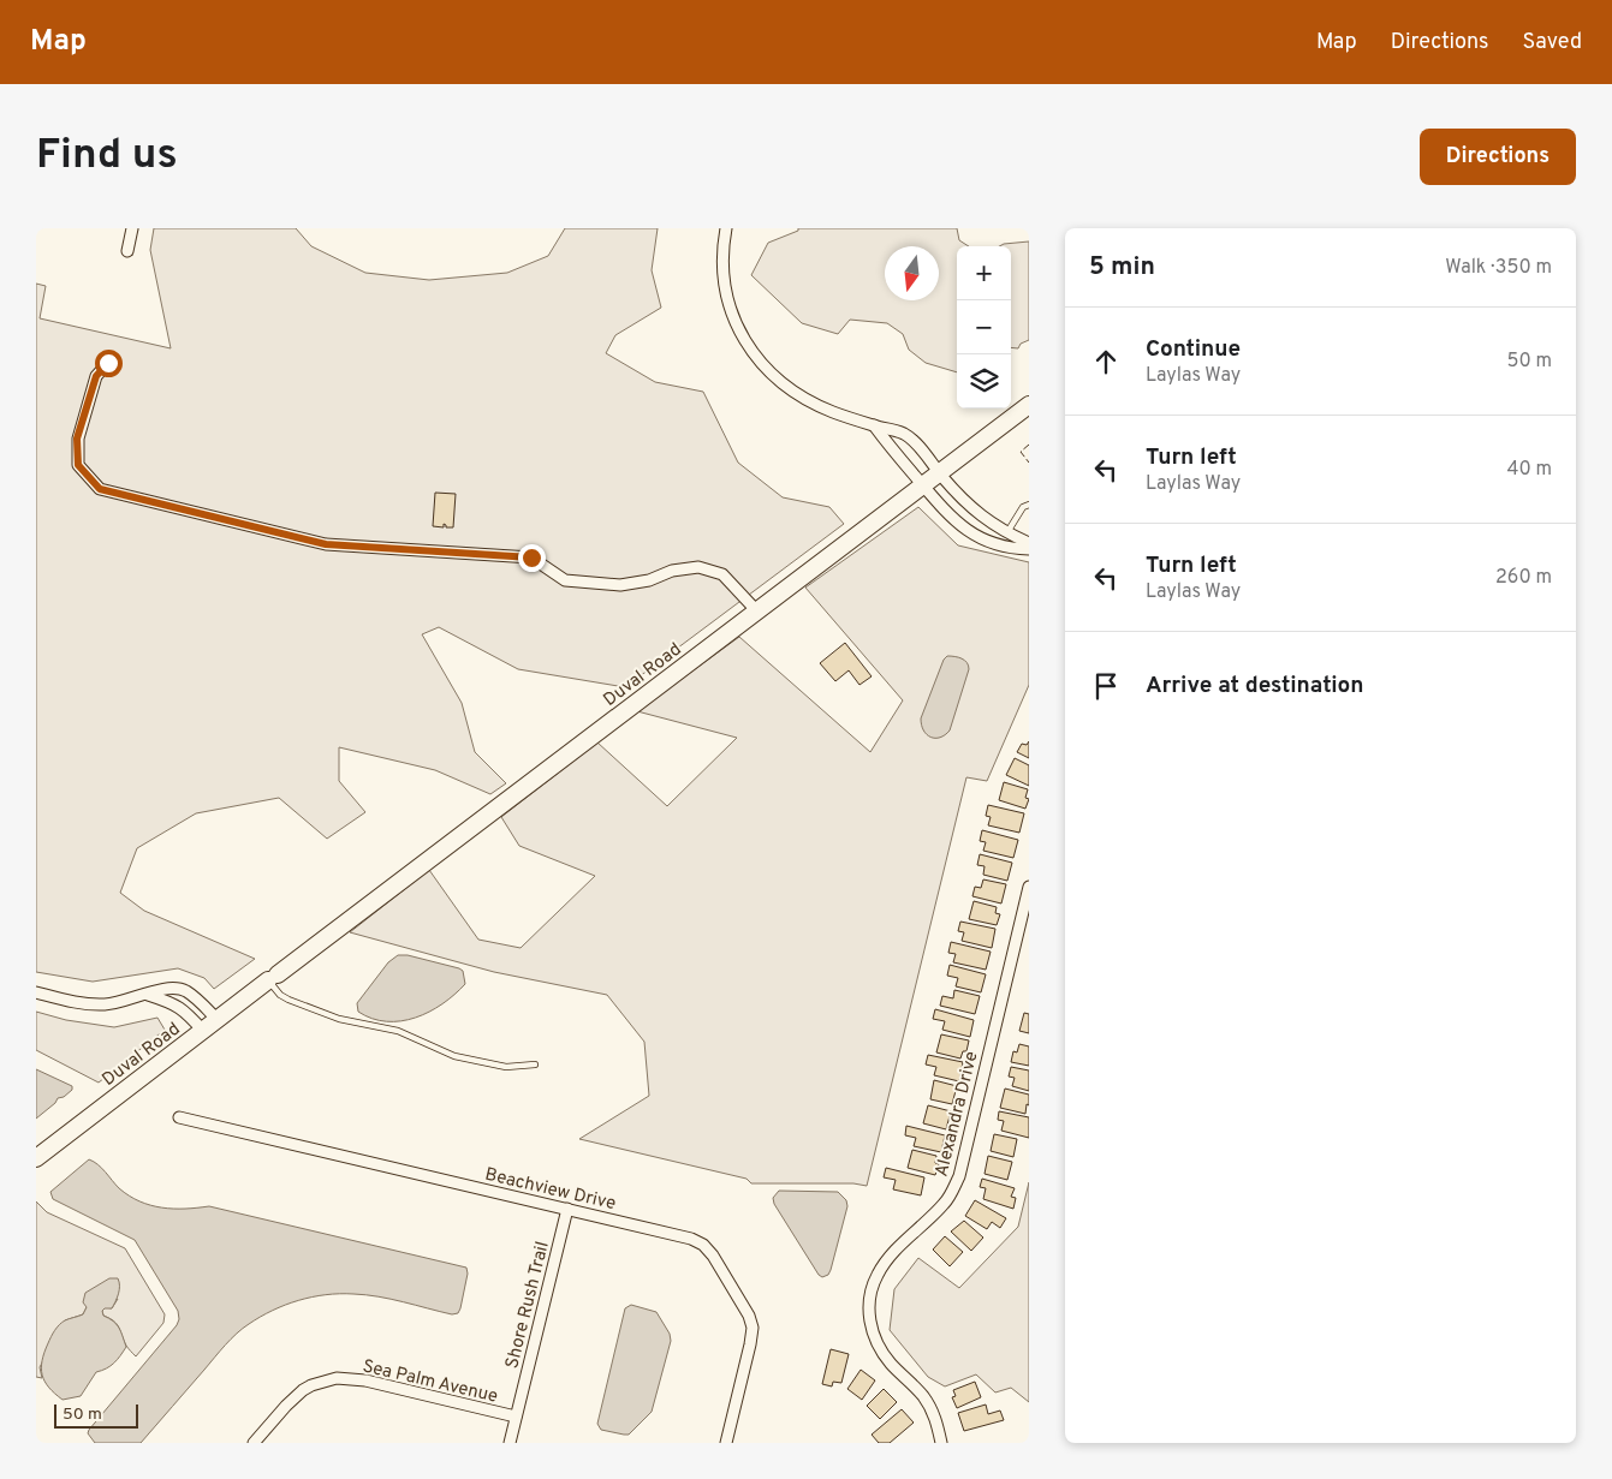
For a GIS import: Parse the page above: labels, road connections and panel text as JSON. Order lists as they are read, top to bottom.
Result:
{
  "streets": {
    "main road": ["Duval Road"],
    "street": [
      "Alexandra Drive",
      "Beachview Drive",
      "Shore Rush Trail",
      "Sea Palm Avenue"
    ]
  },
  "crossings": [
    ["Beachview Drive", "Shore Rush Trail"],
    ["Shore Rush Trail", "Sea Palm Avenue"]
  ],
  "scale_bar": "50 m",
  "north": "bottom",
  "page": {
    "header": "Map",
    "nav": ["Map", "Directions", "Saved"],
    "buttons": "Directions",
    "title": "Find us",
    "heading": ["5 min", "Walk · 350 m"],
    "map_buttons": ["+", "−"],
    "list": [
      ["Continue", "Laylas Way", "50 m"],
      ["Turn left", "Laylas Way", "40 m"],
      ["Turn left", "Laylas Way", "260 m"],
      "Arrive at destination"
    ],
    "scale": "50 m"
  }
}
